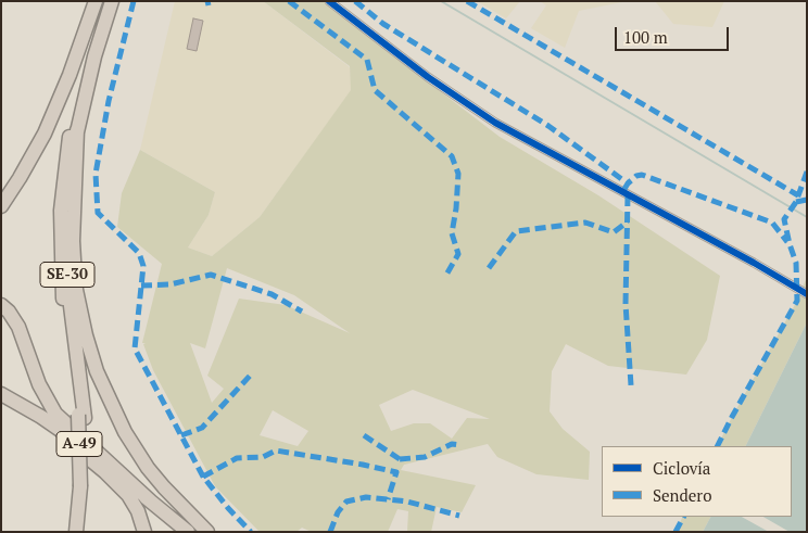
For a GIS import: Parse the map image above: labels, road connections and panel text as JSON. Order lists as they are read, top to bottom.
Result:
{
  "streets": {
    "highway": ["SE-30", "A-49"]
  },
  "legend": ["Ciclovía", "Sendero"],
  "scale_bar": "100 m"
}
